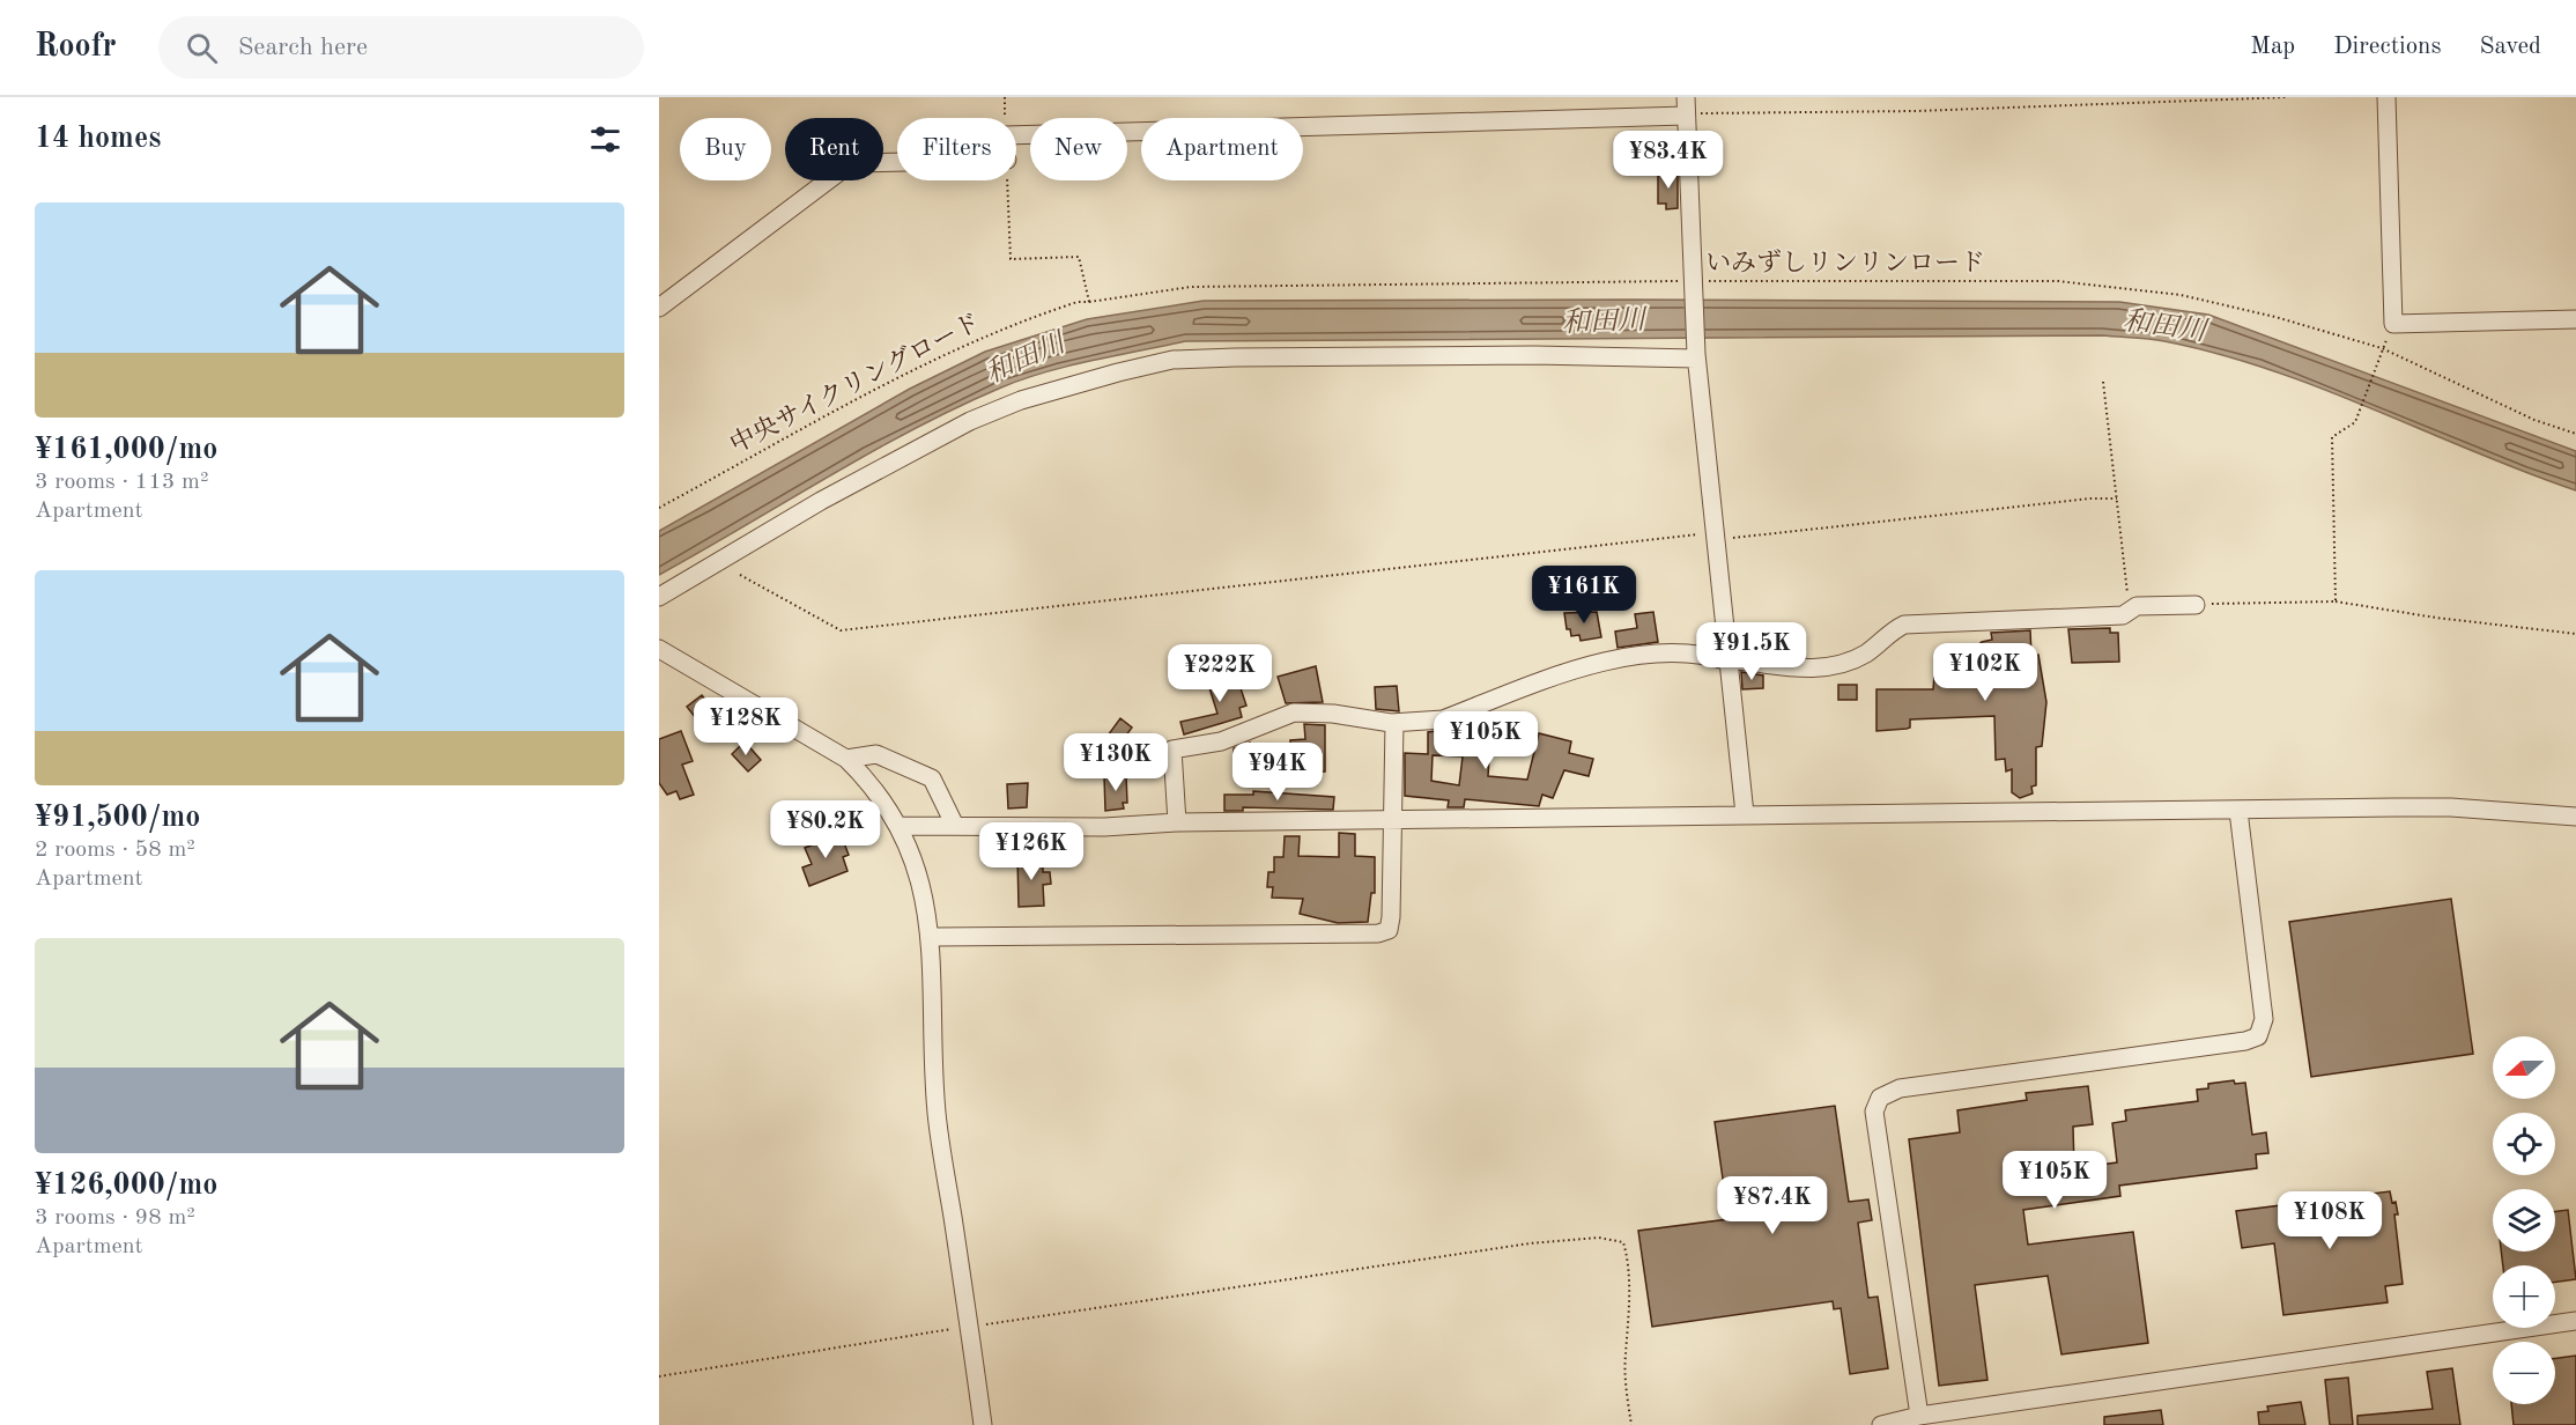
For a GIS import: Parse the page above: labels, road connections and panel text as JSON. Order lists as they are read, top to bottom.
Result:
{
  "streets": {
    "path": ["いみずしリンリンロード", "中央サイクリングロード"]
  },
  "crossings": [
    ["いみずしリンリンロード", "中央サイクリングロード"]
  ],
  "water": ["和田川"],
  "north": "left",
  "page": {
    "header": "Roofr",
    "search": "Search here",
    "nav": ["Map", "Directions", "Saved"],
    "heading": "14 homes",
    "chip": [
      "Buy",
      "Rent",
      "Filters",
      "New",
      "Apartment"
    ],
    "price": [
      "¥83.4K",
      "¥161K",
      "¥91.5K",
      "¥102K",
      "¥222K",
      "¥128K",
      "¥105K",
      "¥130K",
      "¥94K",
      "¥80.2K",
      "¥126K",
      "¥105K",
      "¥87.4K",
      "¥108K"
    ],
    "list": [
      {
        "name": "¥161,000/mo",
        "note": "3 rooms · 113 m² · Apartment"
      },
      {
        "name": "¥91,500/mo",
        "note": "2 rooms · 58 m² · Apartment"
      },
      {
        "name": "¥126,000/mo",
        "note": "3 rooms · 98 m² · Apartment"
      }
    ],
    "map_buttons": ["+", "−"]
  }
}
